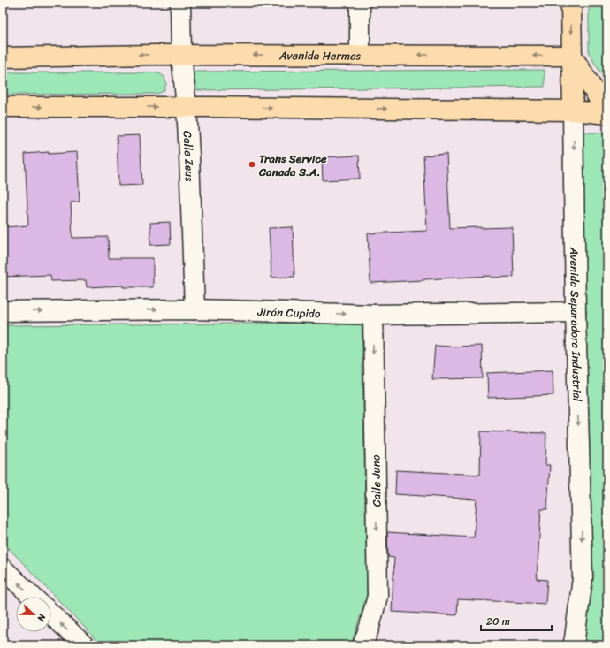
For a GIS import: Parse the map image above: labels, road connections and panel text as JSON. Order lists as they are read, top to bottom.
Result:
{
  "streets": {
    "main road": ["Avenida Hermes", "Avenida Separadora Industrial"],
    "street": ["Calle Zeus", "Jirón Cupido", "Calle Juno"]
  },
  "crossings": [
    ["Avenida Hermes", "Calle Zeus"],
    ["Avenida Hermes", "Avenida Separadora Industrial"],
    ["Calle Zeus", "Jirón Cupido"],
    ["Jirón Cupido", "Avenida Separadora Industrial"],
    ["Jirón Cupido", "Calle Juno"]
  ],
  "one_way": ["Jirón Cupido", "Avenida Separadora Industrial", "Calle Juno"],
  "places": ["Trans Service Canada S.A."],
  "scale_bar": "20 m",
  "north": "right"
}
